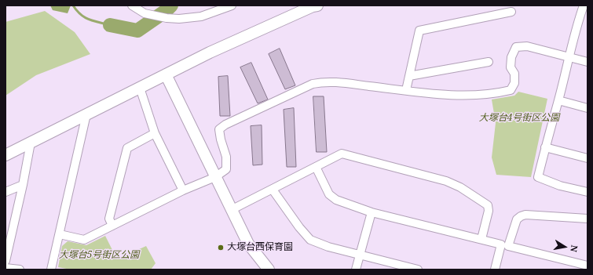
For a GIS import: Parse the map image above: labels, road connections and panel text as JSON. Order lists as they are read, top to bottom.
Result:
{
  "parks": ["大塚台4号街区公園", "大塚台5号街区公園"],
  "places": ["大塚台西保育園"],
  "north": "right"
}
